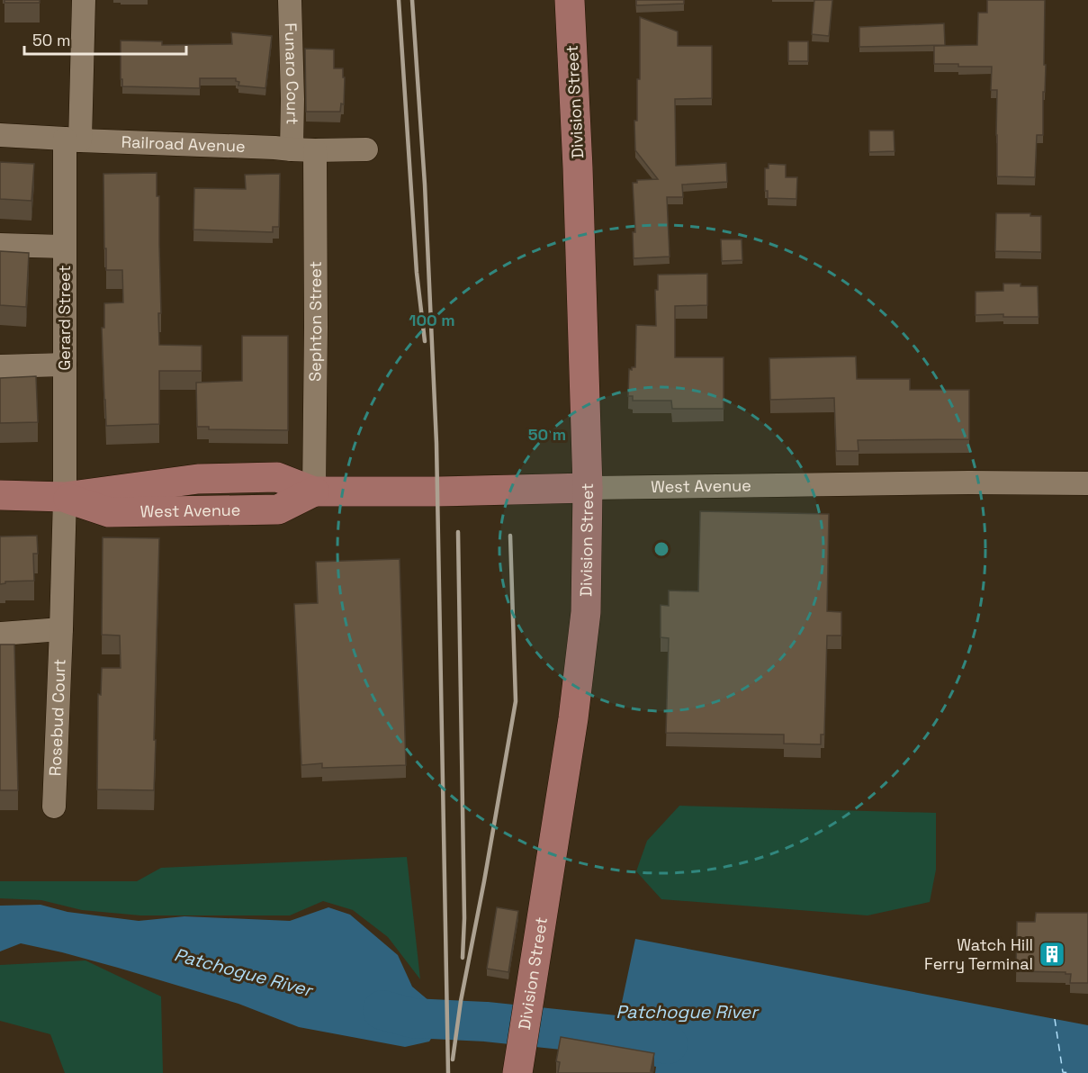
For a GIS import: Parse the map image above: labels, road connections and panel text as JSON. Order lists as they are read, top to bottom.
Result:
{
  "streets": {
    "main road": ["Division Street", "West Avenue"],
    "street": [
      "Funaro Court",
      "Railroad Avenue",
      "Gerard Street",
      "Sephton Street",
      "Rosebud Court"
    ]
  },
  "crossings": [
    ["Funaro Court", "Railroad Avenue"],
    ["Division Street", "West Avenue"],
    ["Railroad Avenue", "Gerard Street"],
    ["Railroad Avenue", "Sephton Street"],
    ["Gerard Street", "West Avenue"],
    ["Gerard Street", "Rosebud Court"],
    ["Sephton Street", "West Avenue"],
    ["West Avenue", "Rosebud Court"]
  ],
  "water": ["Patchogue River"],
  "places": {
    "building": ["Watch Hill Ferry Terminal"]
  },
  "scale_bar": "50 m",
  "rings": ["100 m", "50 m"]
}
